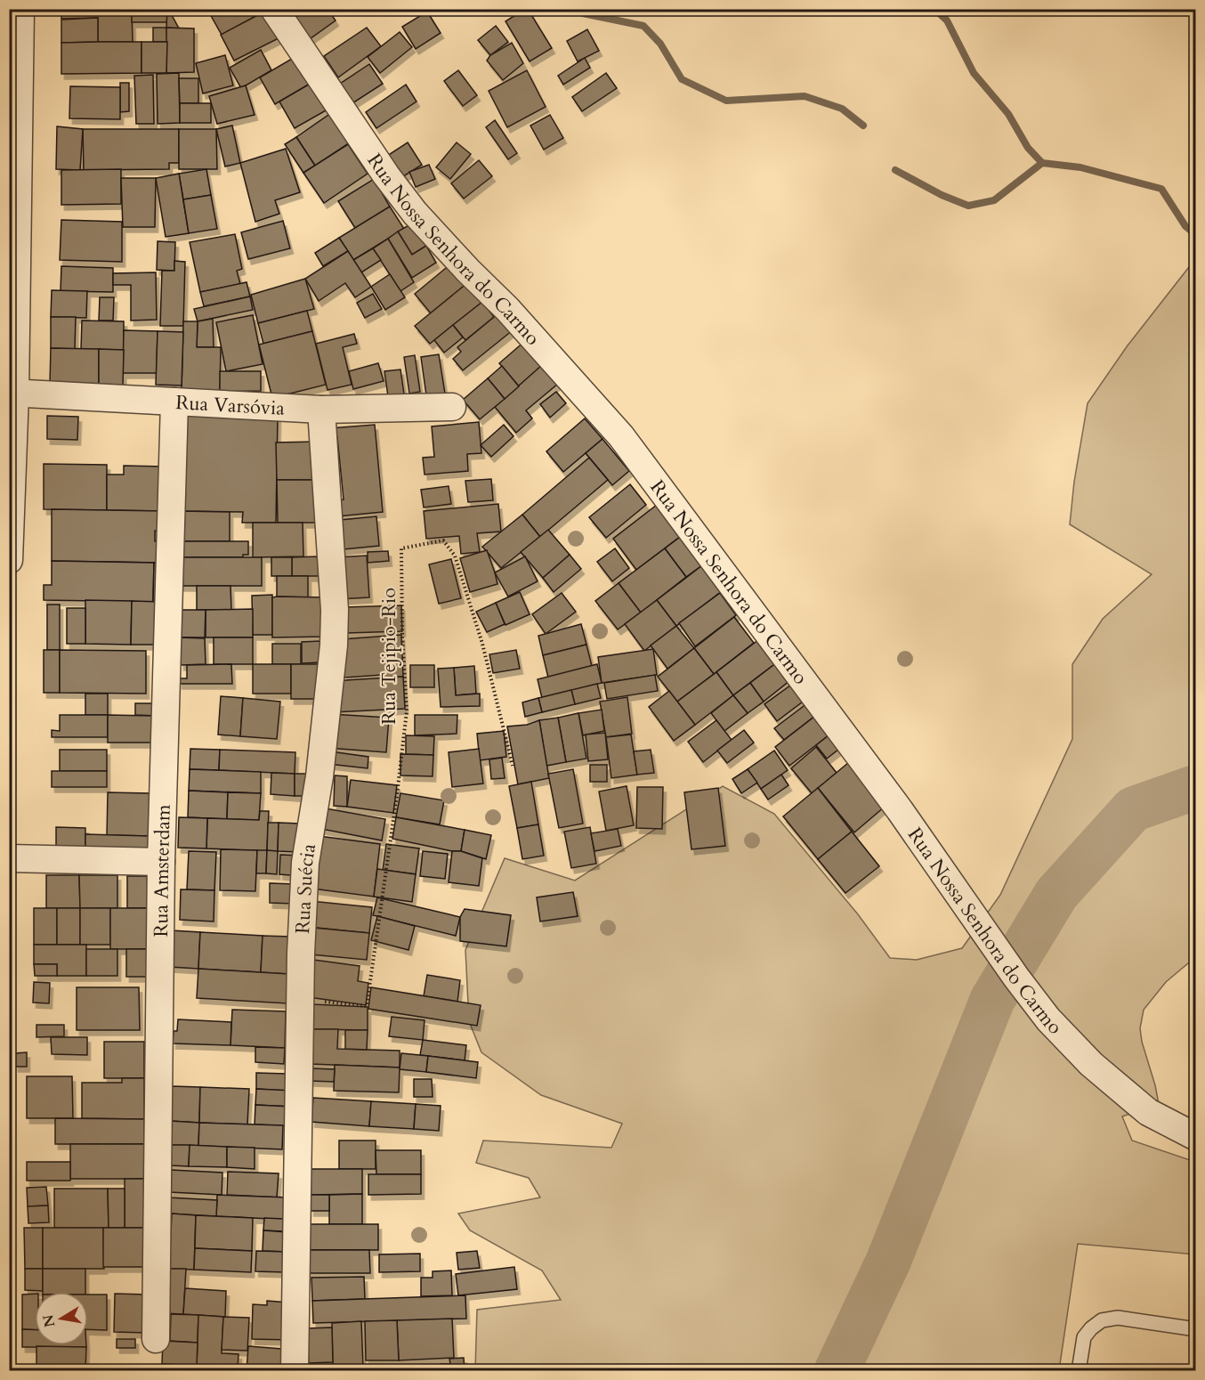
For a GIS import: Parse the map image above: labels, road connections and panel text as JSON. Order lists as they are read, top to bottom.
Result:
{
  "streets": {
    "street": [
      "Rua Nossa Senhora do Carmo",
      "Rua Varsóvia",
      "Rua Amsterdam",
      "Rua Suécia"
    ],
    "path": ["Rua Tejipio-Rio"]
  },
  "crossings": [
    ["Rua Varsóvia", "Rua Amsterdam"],
    ["Rua Varsóvia", "Rua Suécia"],
    ["Rua Tejipio-Rio", "Rua Suécia"]
  ],
  "north": "left"
}
